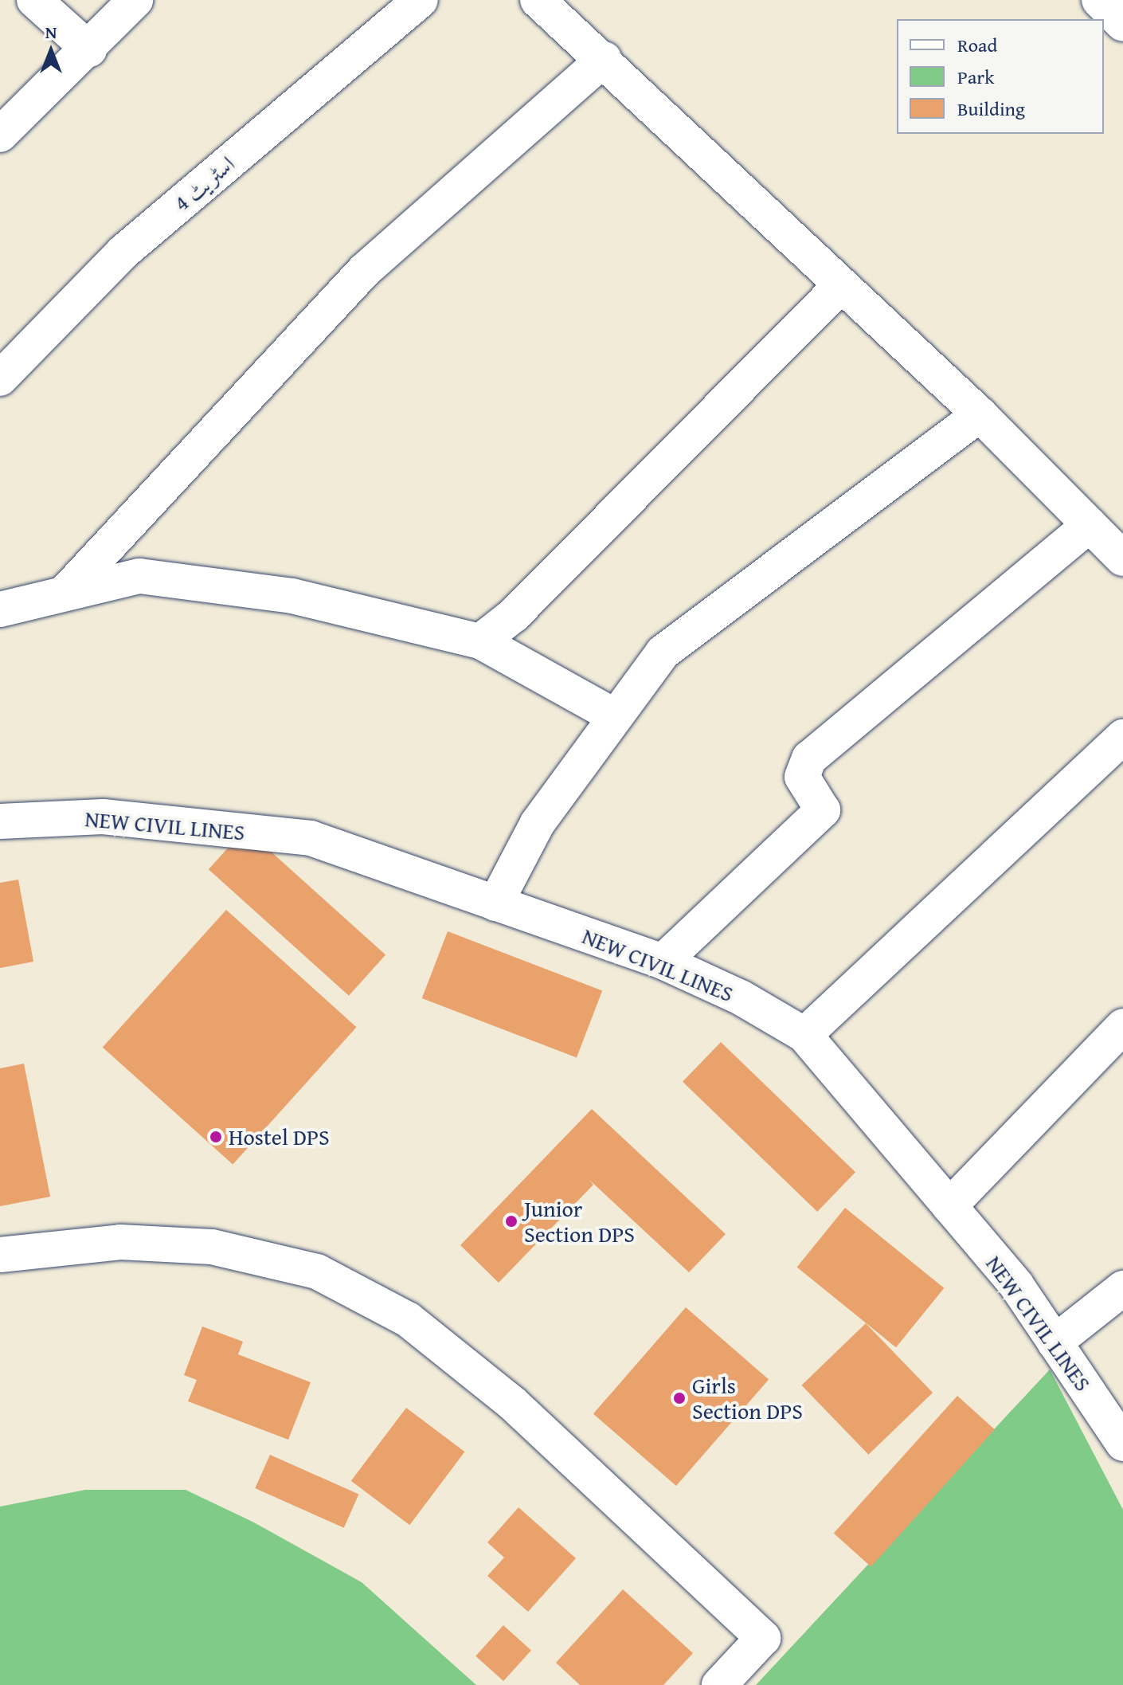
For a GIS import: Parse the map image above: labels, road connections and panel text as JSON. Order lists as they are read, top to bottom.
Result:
{
  "streets": {
    "street": ["اسٹریٹ 4", "NEW CIVIL LINES"]
  },
  "places": ["Hostel DPS", "Junior Section DPS", "Girls Section DPS"],
  "legend": ["Road", "Park", "Building"],
  "north": "top"
}
